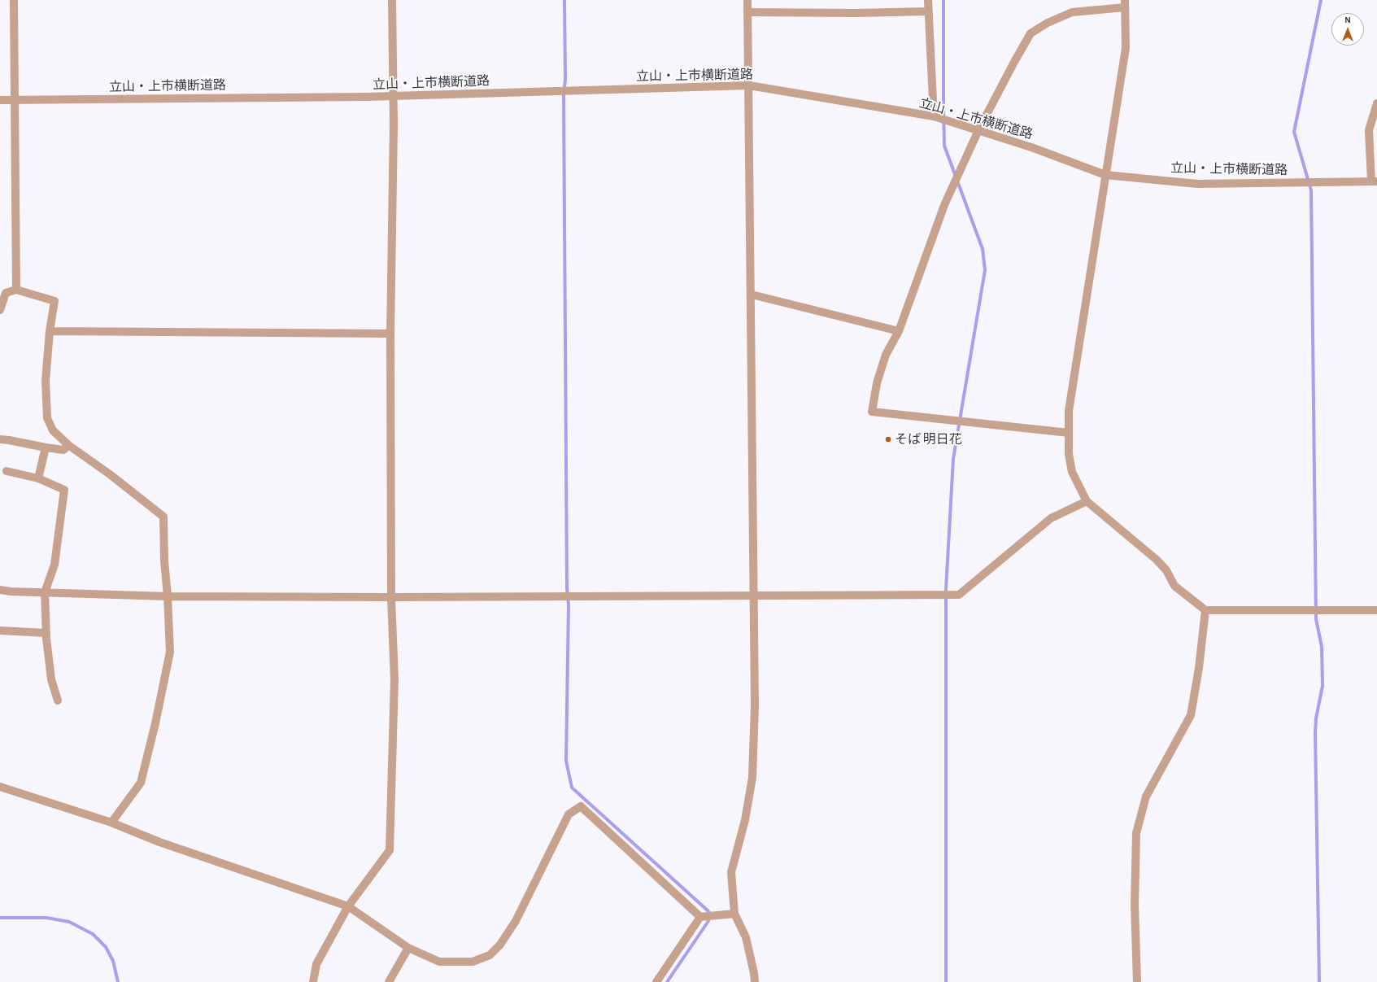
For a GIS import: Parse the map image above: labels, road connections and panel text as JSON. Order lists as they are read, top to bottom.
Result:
{
  "streets": {
    "street": ["立山・上市横断道路"]
  },
  "places": ["そば 明日花"],
  "north": "top"
}
